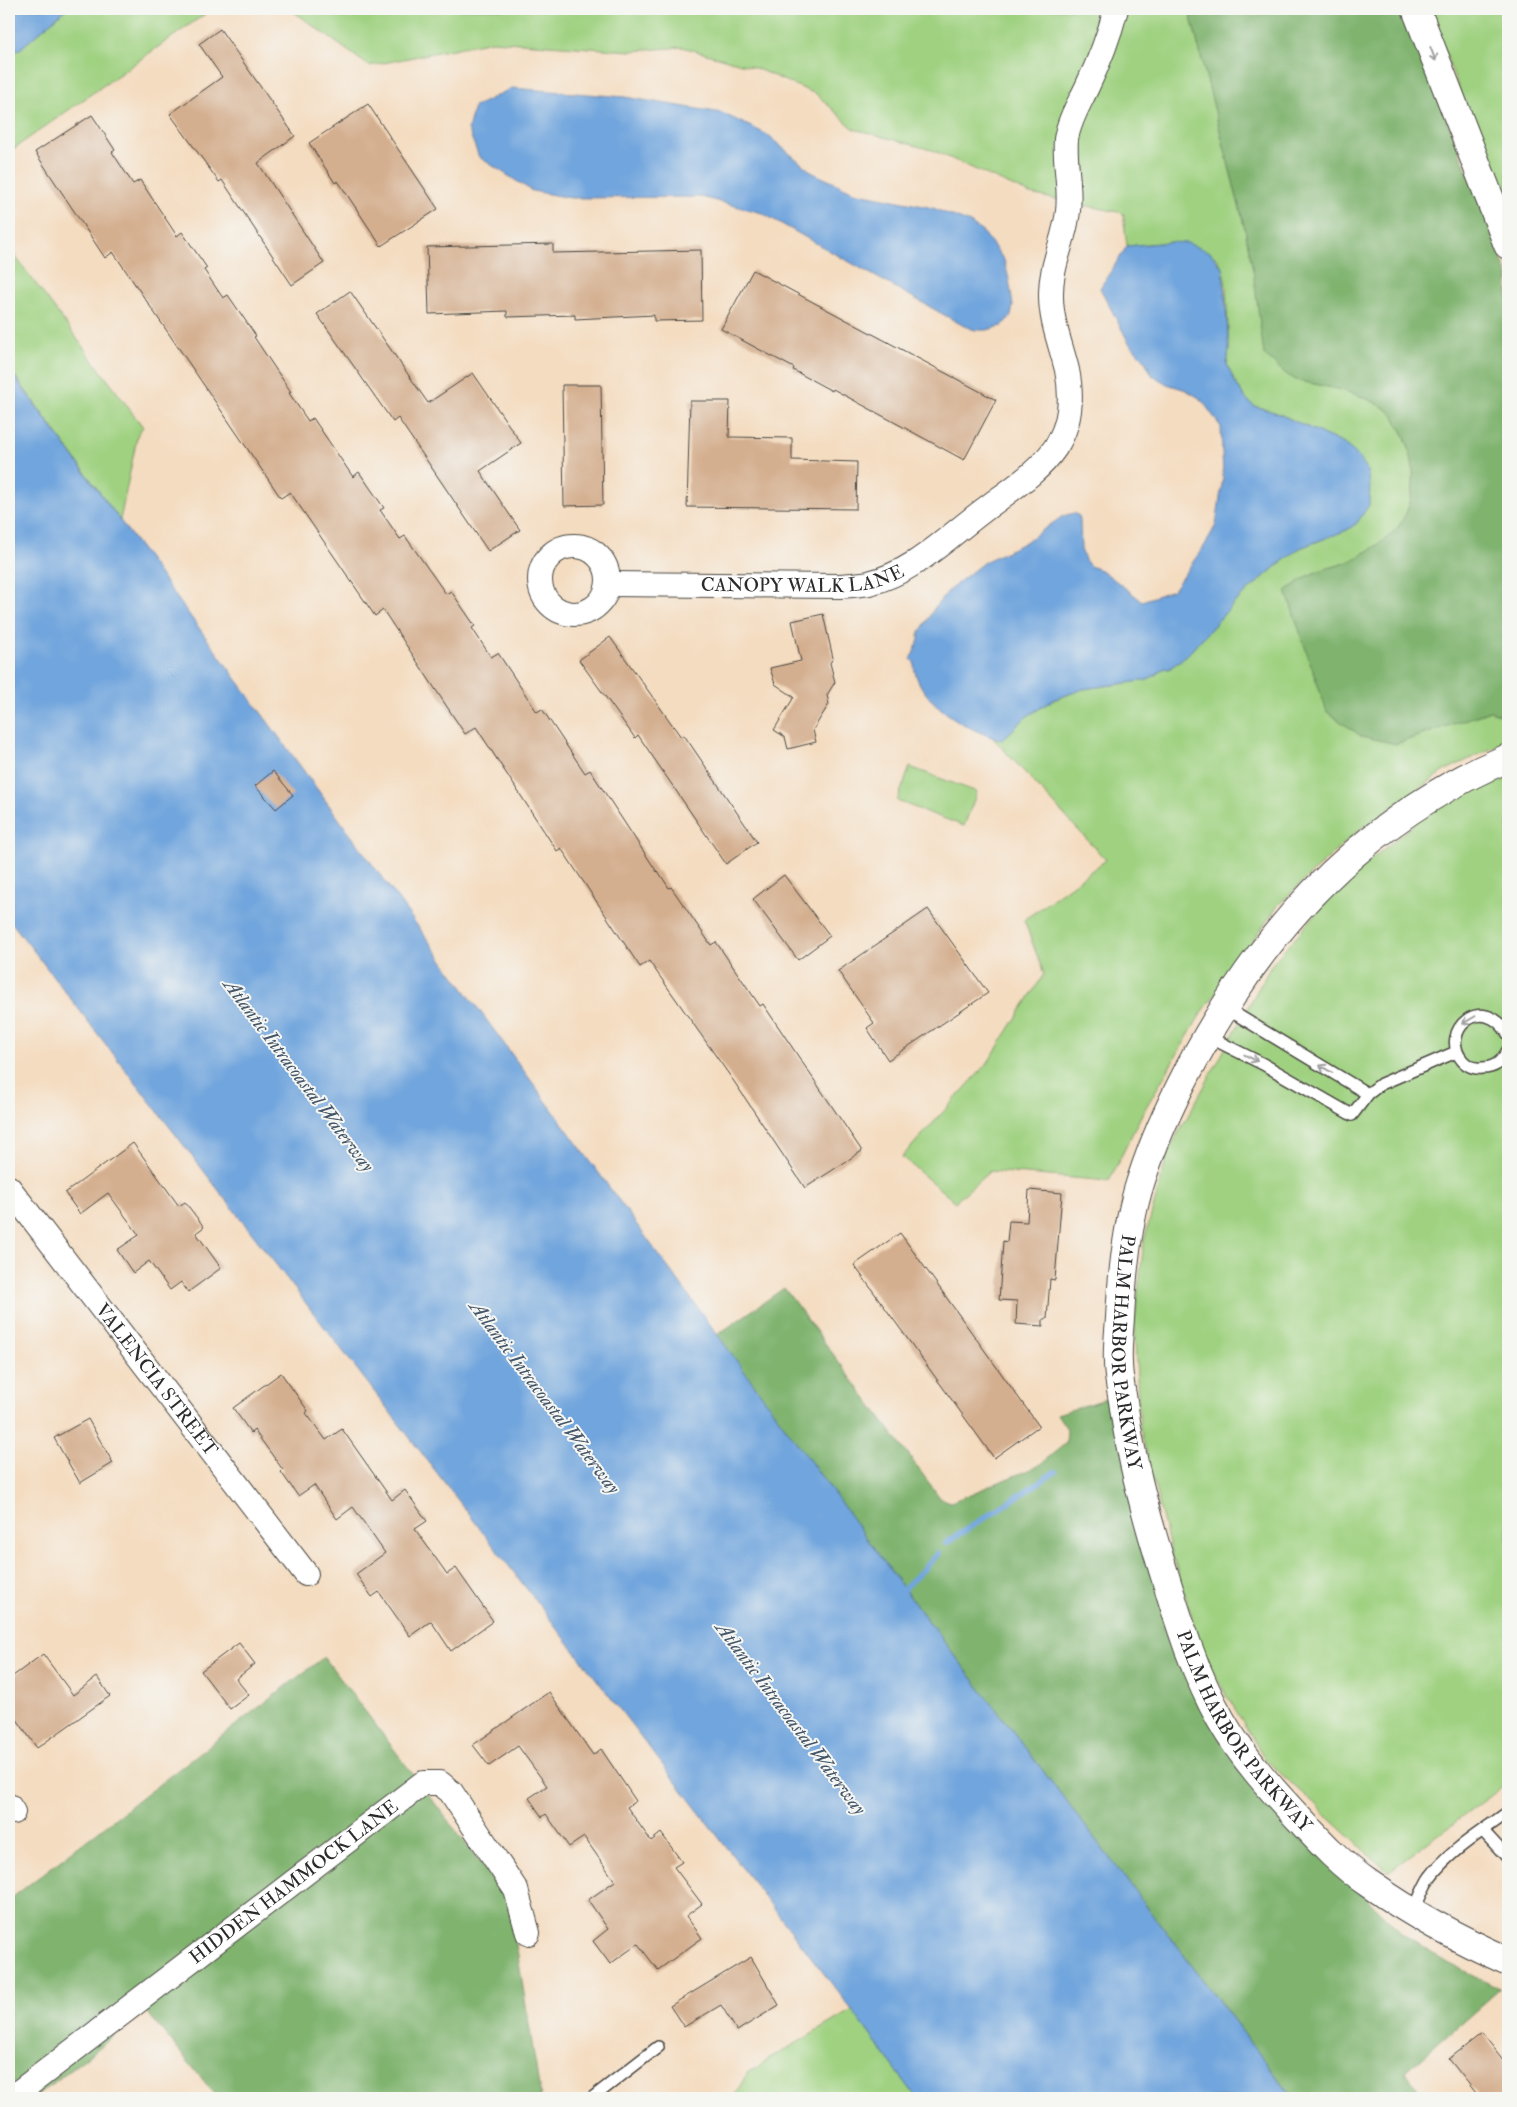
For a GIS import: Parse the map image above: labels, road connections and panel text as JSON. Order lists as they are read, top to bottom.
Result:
{
  "streets": {
    "street": [
      "CANOPY WALK LANE",
      "PALM HARBOR PARKWAY",
      "VALENCIA STREET",
      "HIDDEN HAMMOCK LANE"
    ]
  },
  "water": ["Atlantic Intracoastal Waterway"]
}
